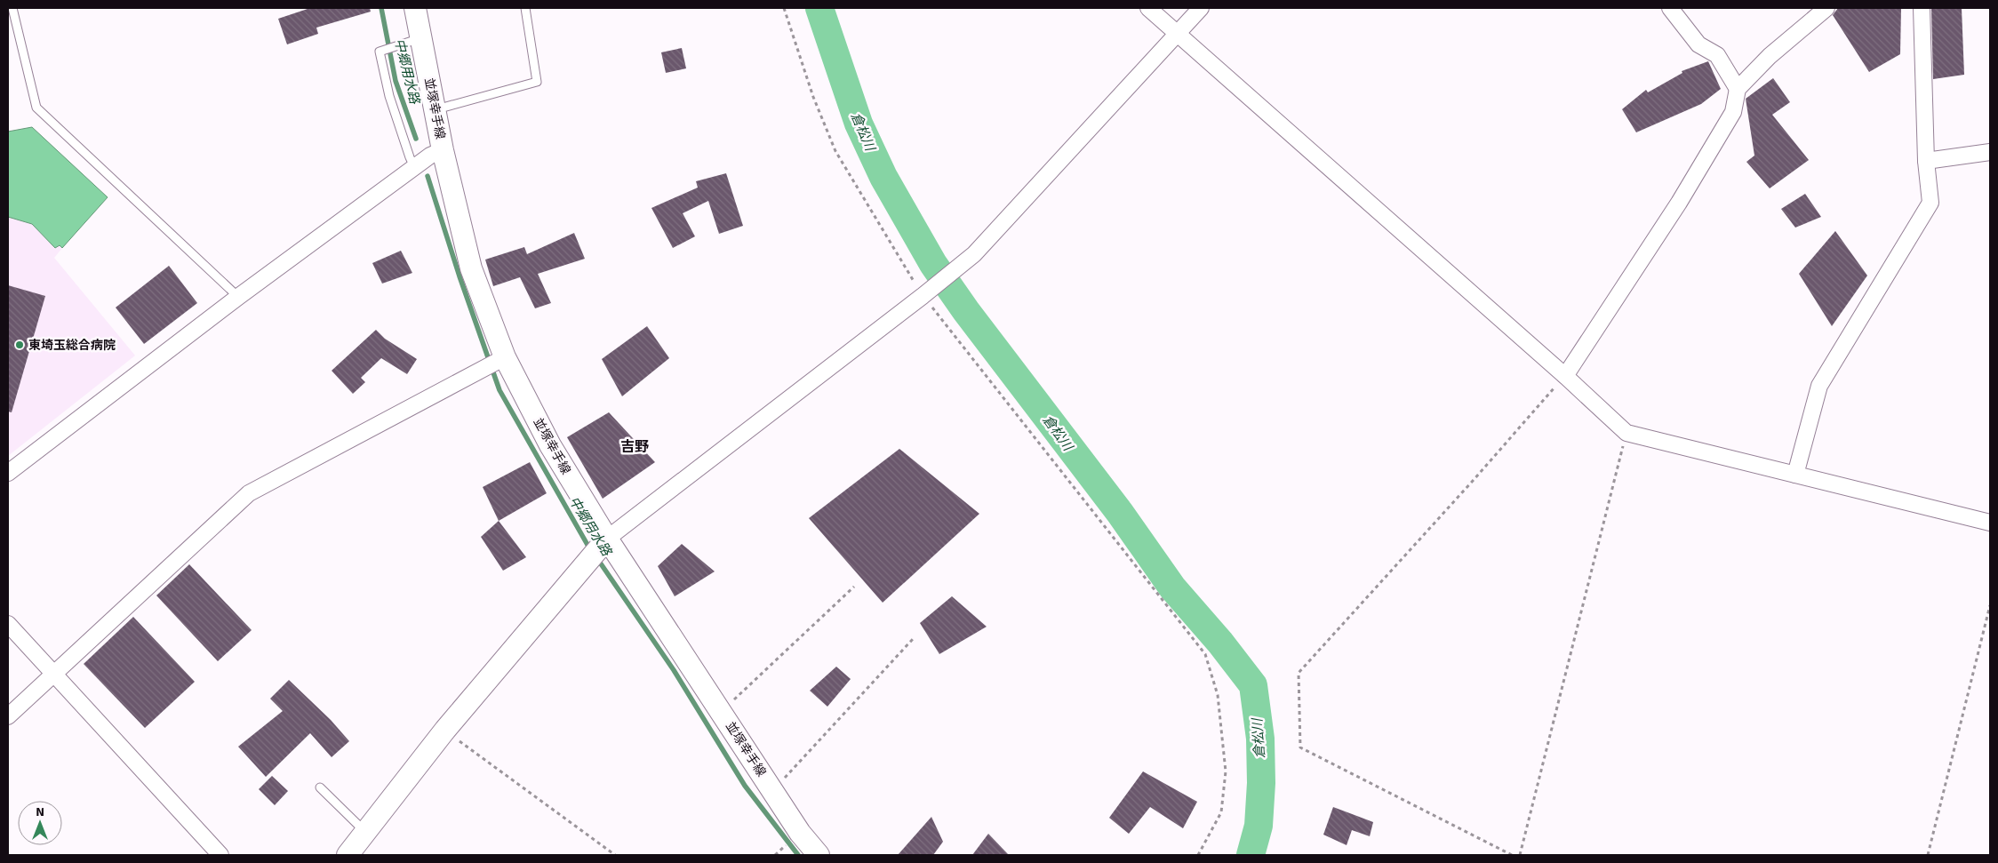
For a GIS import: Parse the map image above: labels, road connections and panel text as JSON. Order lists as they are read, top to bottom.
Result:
{
  "streets": {
    "main road": ["並塚幸手線"]
  },
  "districts": ["吉野"],
  "water": ["中郷用水路", "倉松川"],
  "places": ["東埼玉総合病院"],
  "north": "top"
}
